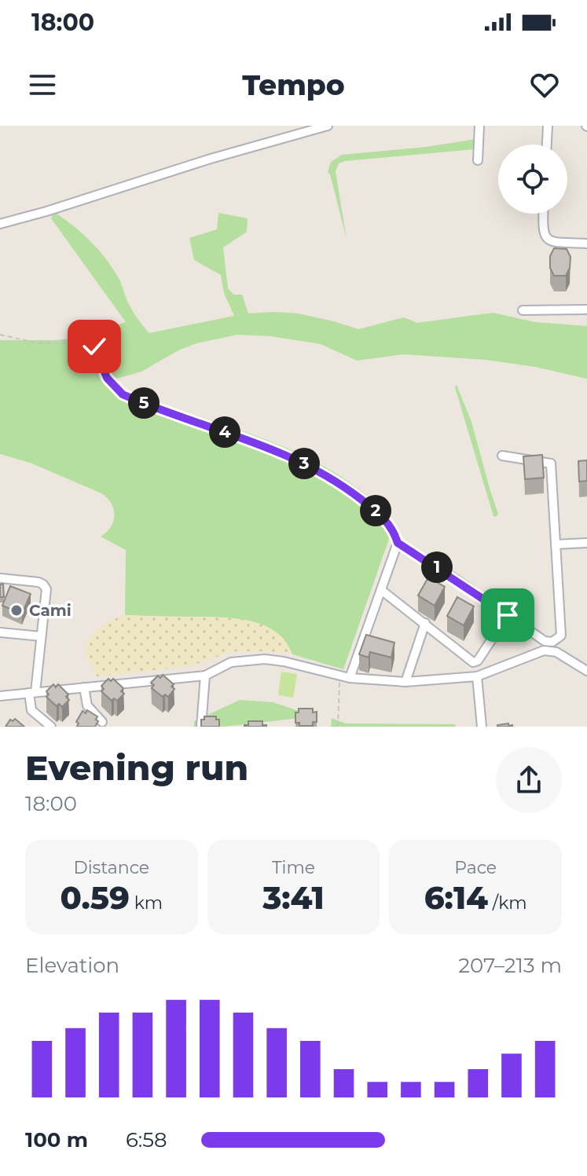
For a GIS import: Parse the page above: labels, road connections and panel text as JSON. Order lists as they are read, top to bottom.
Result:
{
  "places": ["Cami"],
  "page": {
    "status": "18:00",
    "header": "Tempo",
    "pins": [
      "5",
      "4",
      "3",
      "2",
      "1"
    ],
    "heading": ["Evening run", "18:00"],
    "stats": [
      ["Distance", "0.59 km"],
      ["Time", "3:41"],
      ["Pace", "6:14 /km"]
    ],
    "chart": ["Elevation", "207–213 m"],
    "list": [
      {
        "name": "100 m",
        "note": "6:58"
      }
    ]
  }
}
